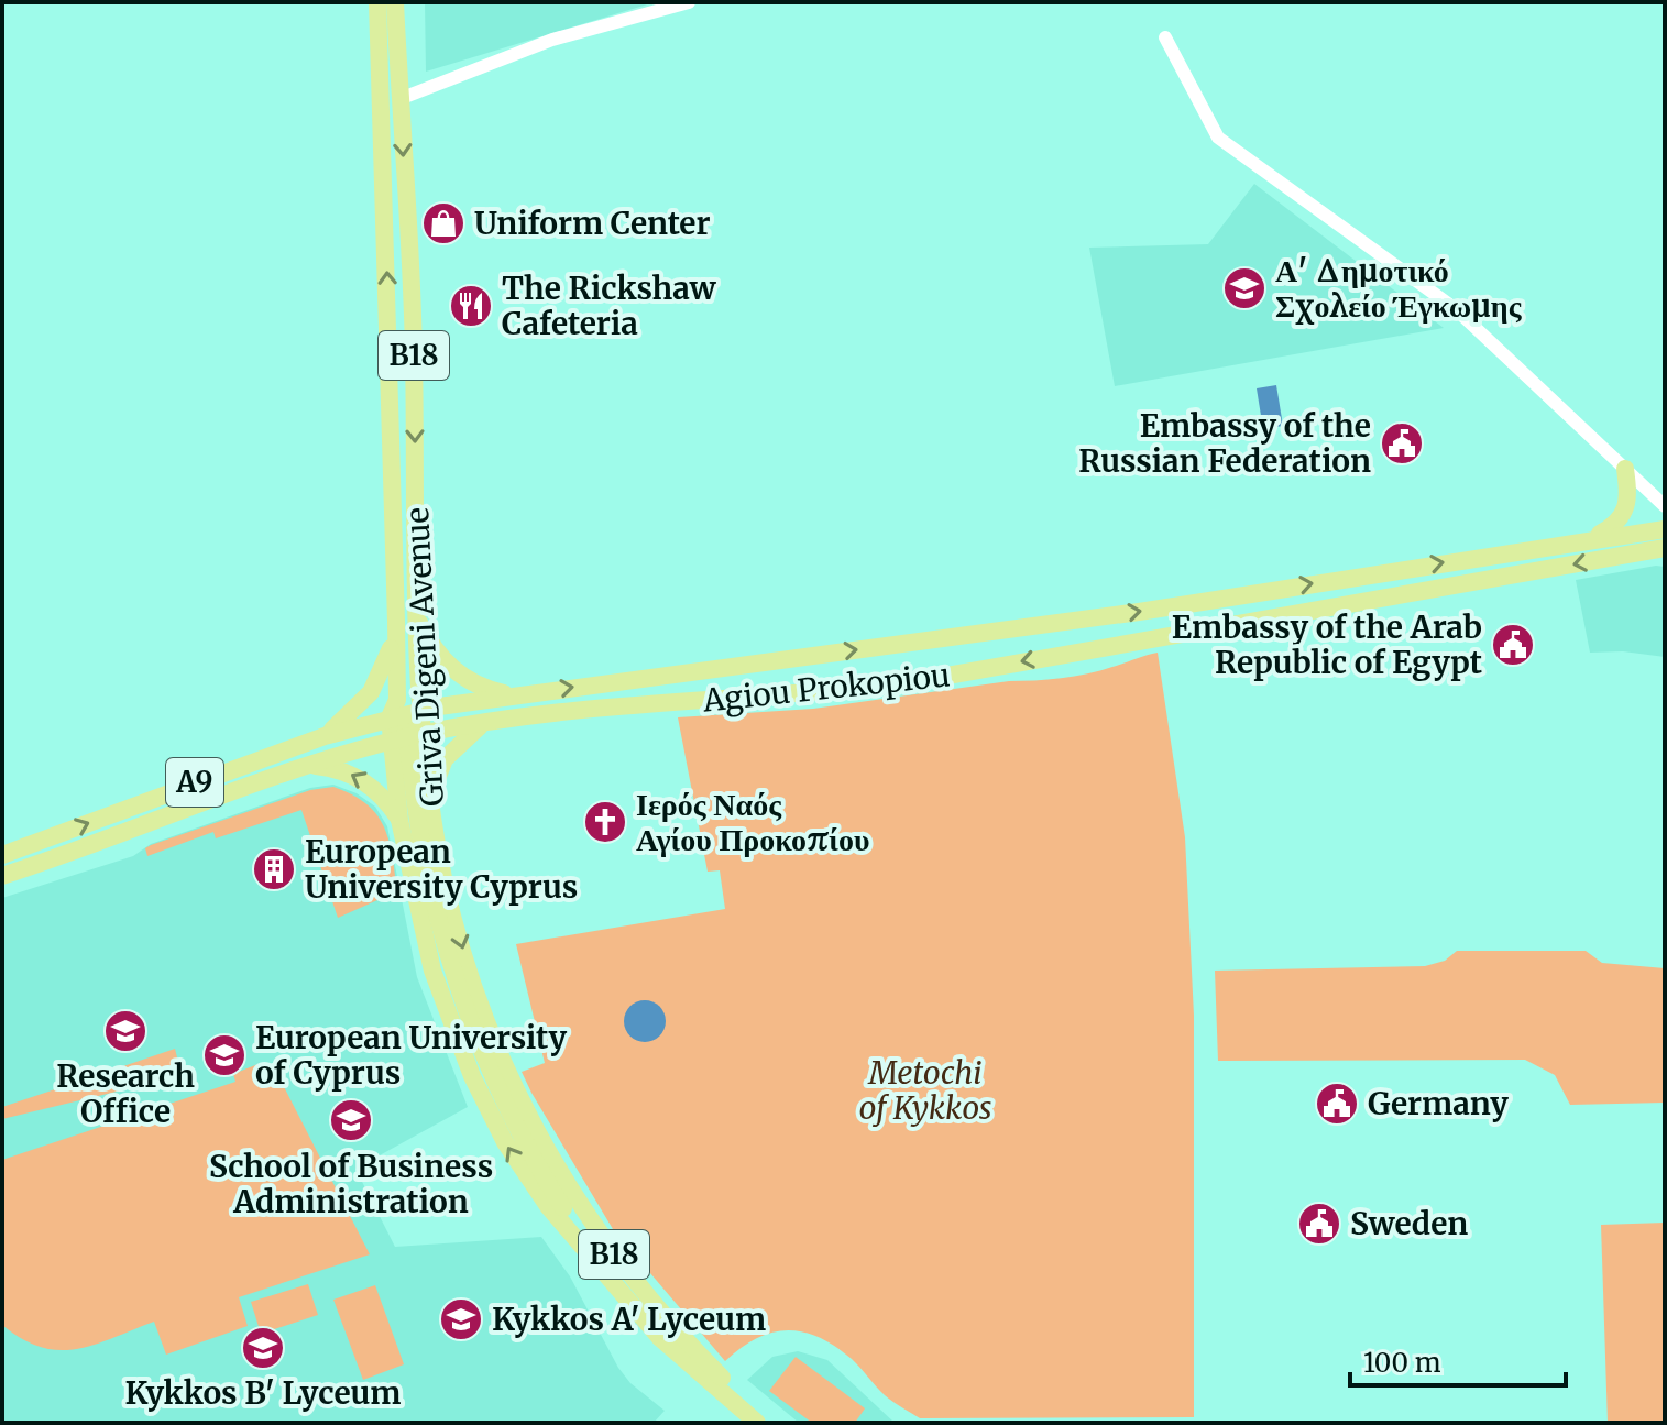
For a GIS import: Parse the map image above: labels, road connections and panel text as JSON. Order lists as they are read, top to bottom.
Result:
{
  "streets": {
    "main road": [
      "B18",
      "Griva Digeni Avenue",
      "Agiou Prokopiou",
      "A9"
    ]
  },
  "crossings": [
    ["Griva Digeni Avenue", "Agiou Prokopiou"]
  ],
  "parks": ["Metochi of Kykkos"],
  "places": {
    "shop": ["Uniform Center"],
    "school or university": [
      "Α' Δημοτικό Σχολείο Έγκωμης",
      "Research Office",
      "European University of Cyprus",
      "School of Business Administration",
      "Kykkos A' Lyceum",
      "Kykkos B' Lyceum"
    ],
    "restaurant": ["The Rickshaw Cafeteria"],
    "public building": [
      "Embassy of the Russian Federation",
      "Embassy of the Arab Republic of Egypt",
      "Germany",
      "Sweden"
    ],
    "church": ["Ιερός Ναός Αγίου Προκοπίου"],
    "building": ["European University Cyprus"]
  },
  "scale_bar": "100 m"
}
